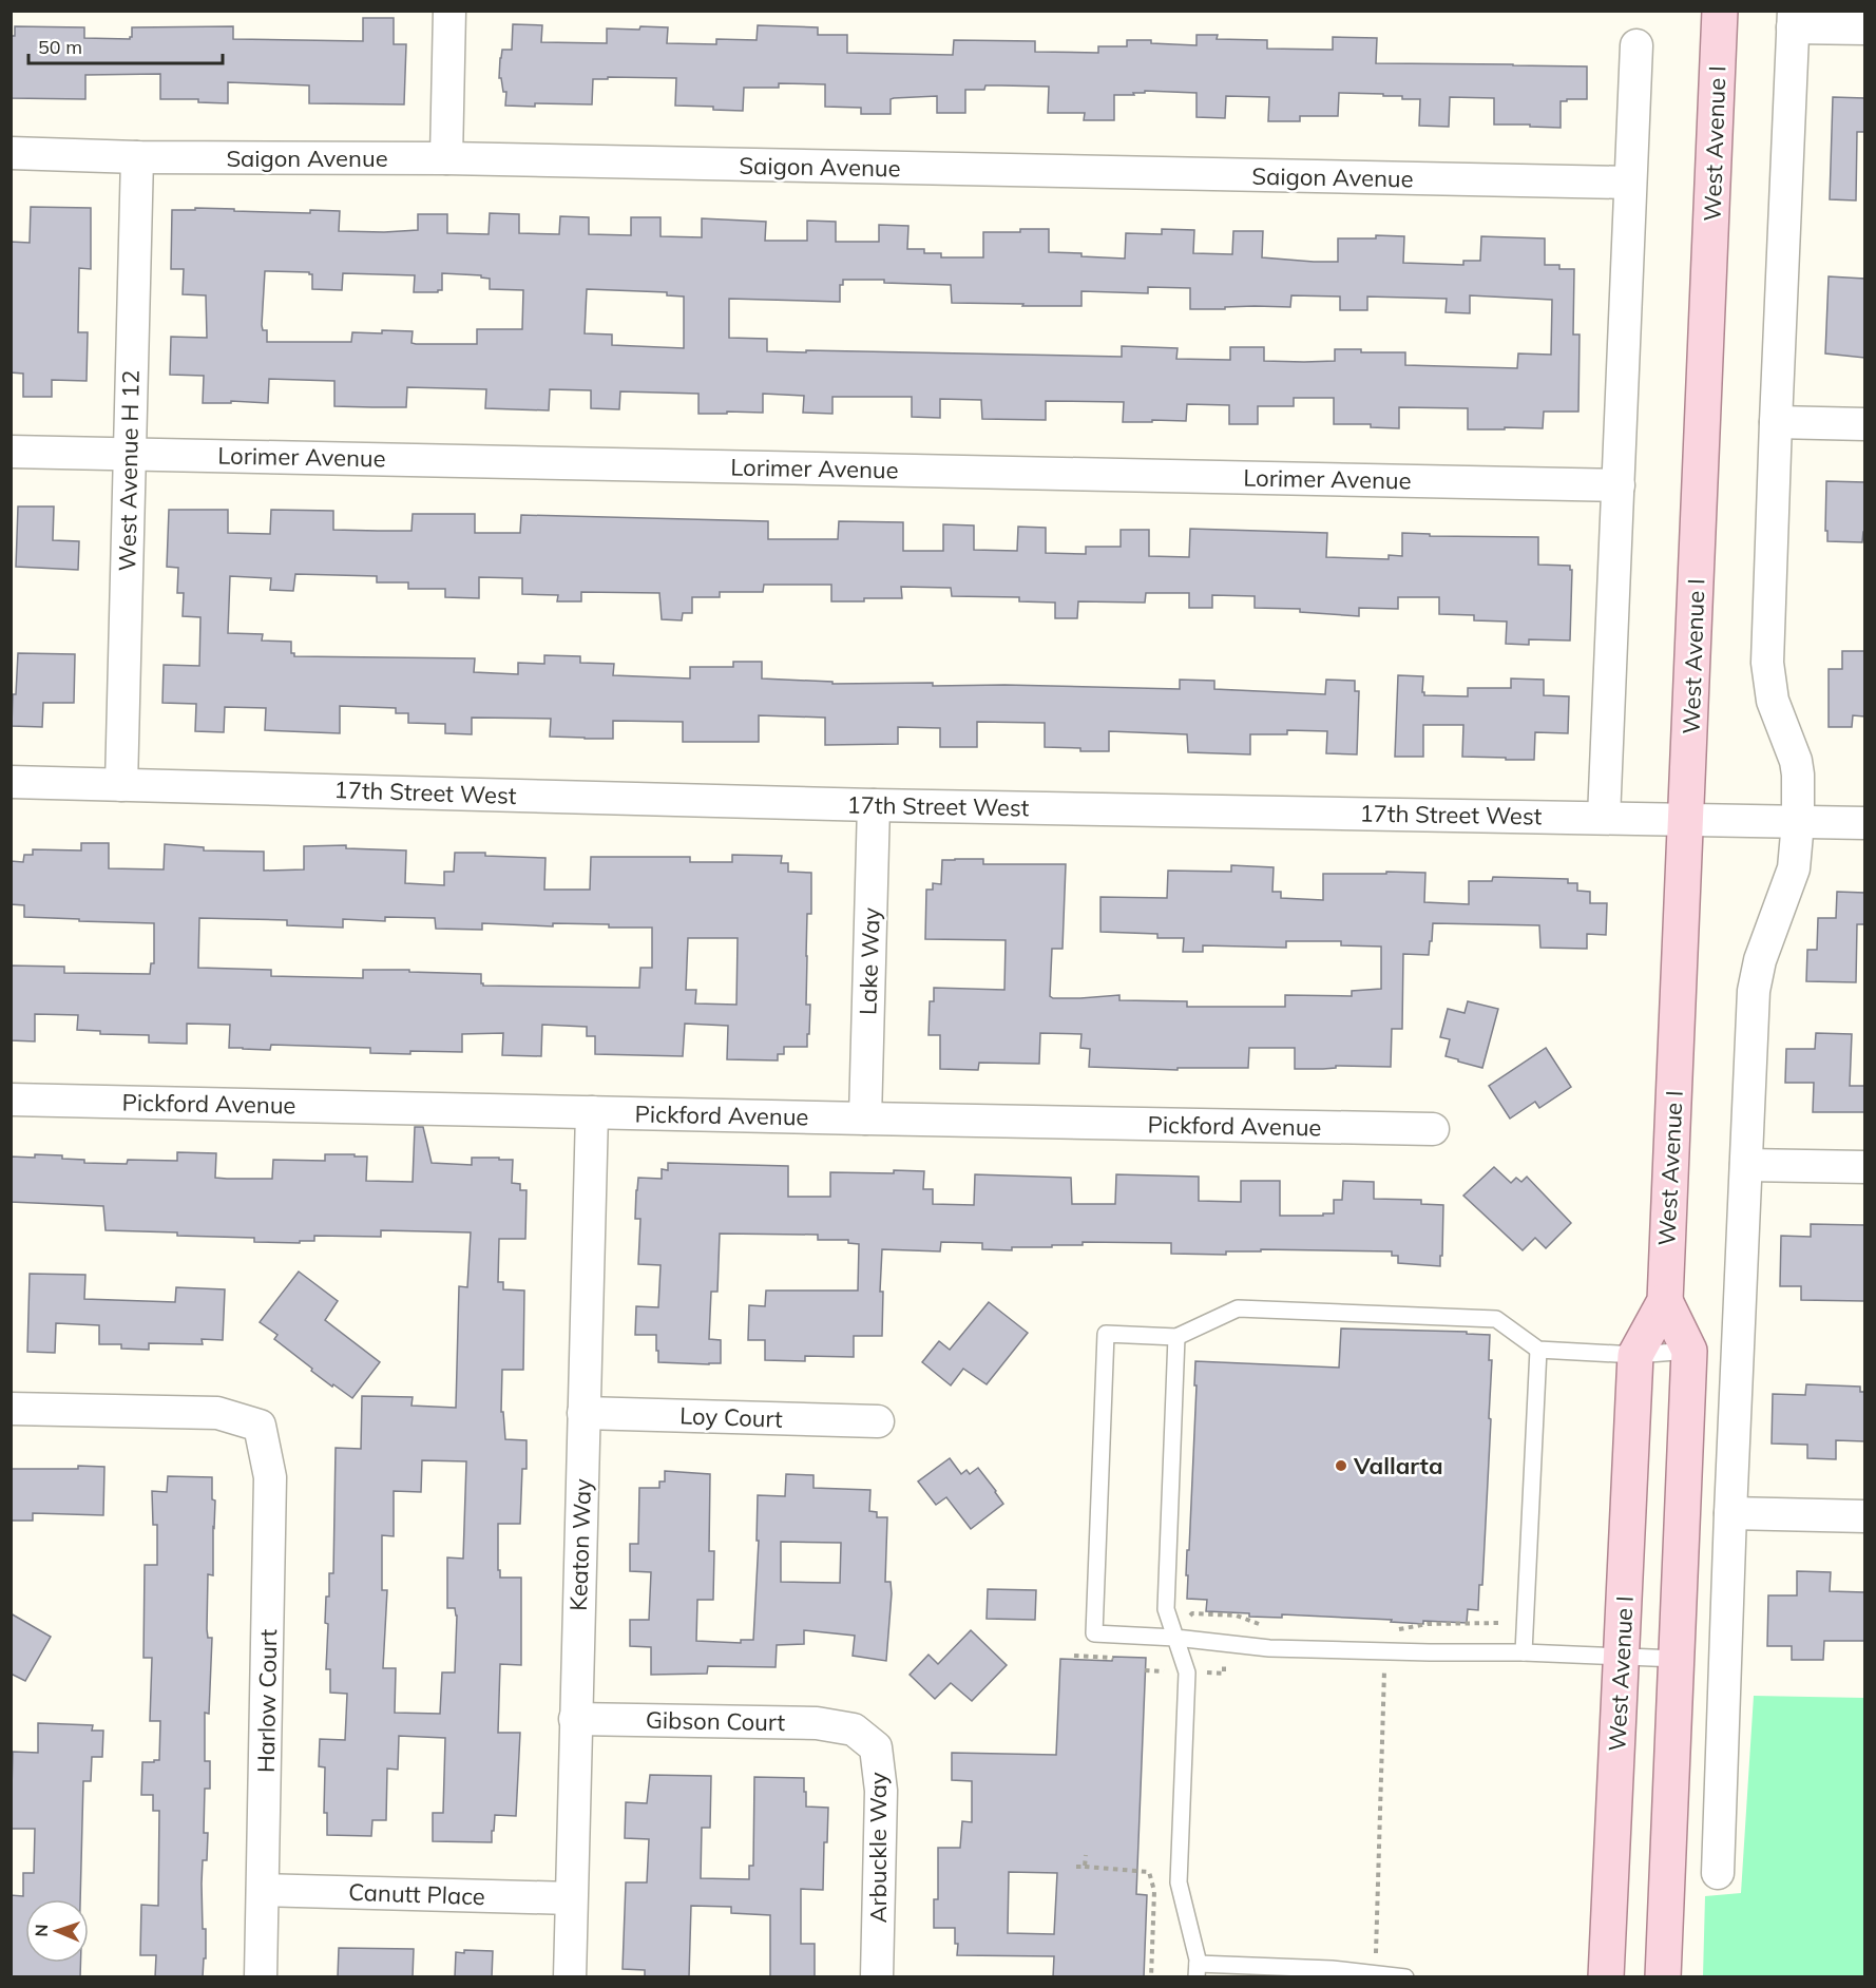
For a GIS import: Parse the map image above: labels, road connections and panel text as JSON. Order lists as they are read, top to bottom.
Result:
{
  "streets": {
    "main road": ["West Avenue I"],
    "street": [
      "Saigon Avenue",
      "Lorimer Avenue",
      "West Avenue H 12",
      "17th Street West",
      "Lake Way",
      "Pickford Avenue",
      "Loy Court",
      "Keaton Way",
      "Harlow Court",
      "Gibson Court",
      "Arbuckle Way",
      "Canutt Place"
    ]
  },
  "crossings": [
    ["West Avenue I", "17th Street West"],
    ["Saigon Avenue", "West Avenue H 12"],
    ["Lorimer Avenue", "West Avenue H 12"],
    ["West Avenue H 12", "17th Street West"],
    ["17th Street West", "Lake Way"],
    ["Lake Way", "Pickford Avenue"],
    ["Pickford Avenue", "Keaton Way"],
    ["Loy Court", "Keaton Way"],
    ["Keaton Way", "Gibson Court"],
    ["Keaton Way", "Canutt Place"],
    ["Harlow Court", "Canutt Place"],
    ["Gibson Court", "Arbuckle Way"]
  ],
  "places": ["Vallarta"],
  "scale_bar": "50 m",
  "north": "left"
}
